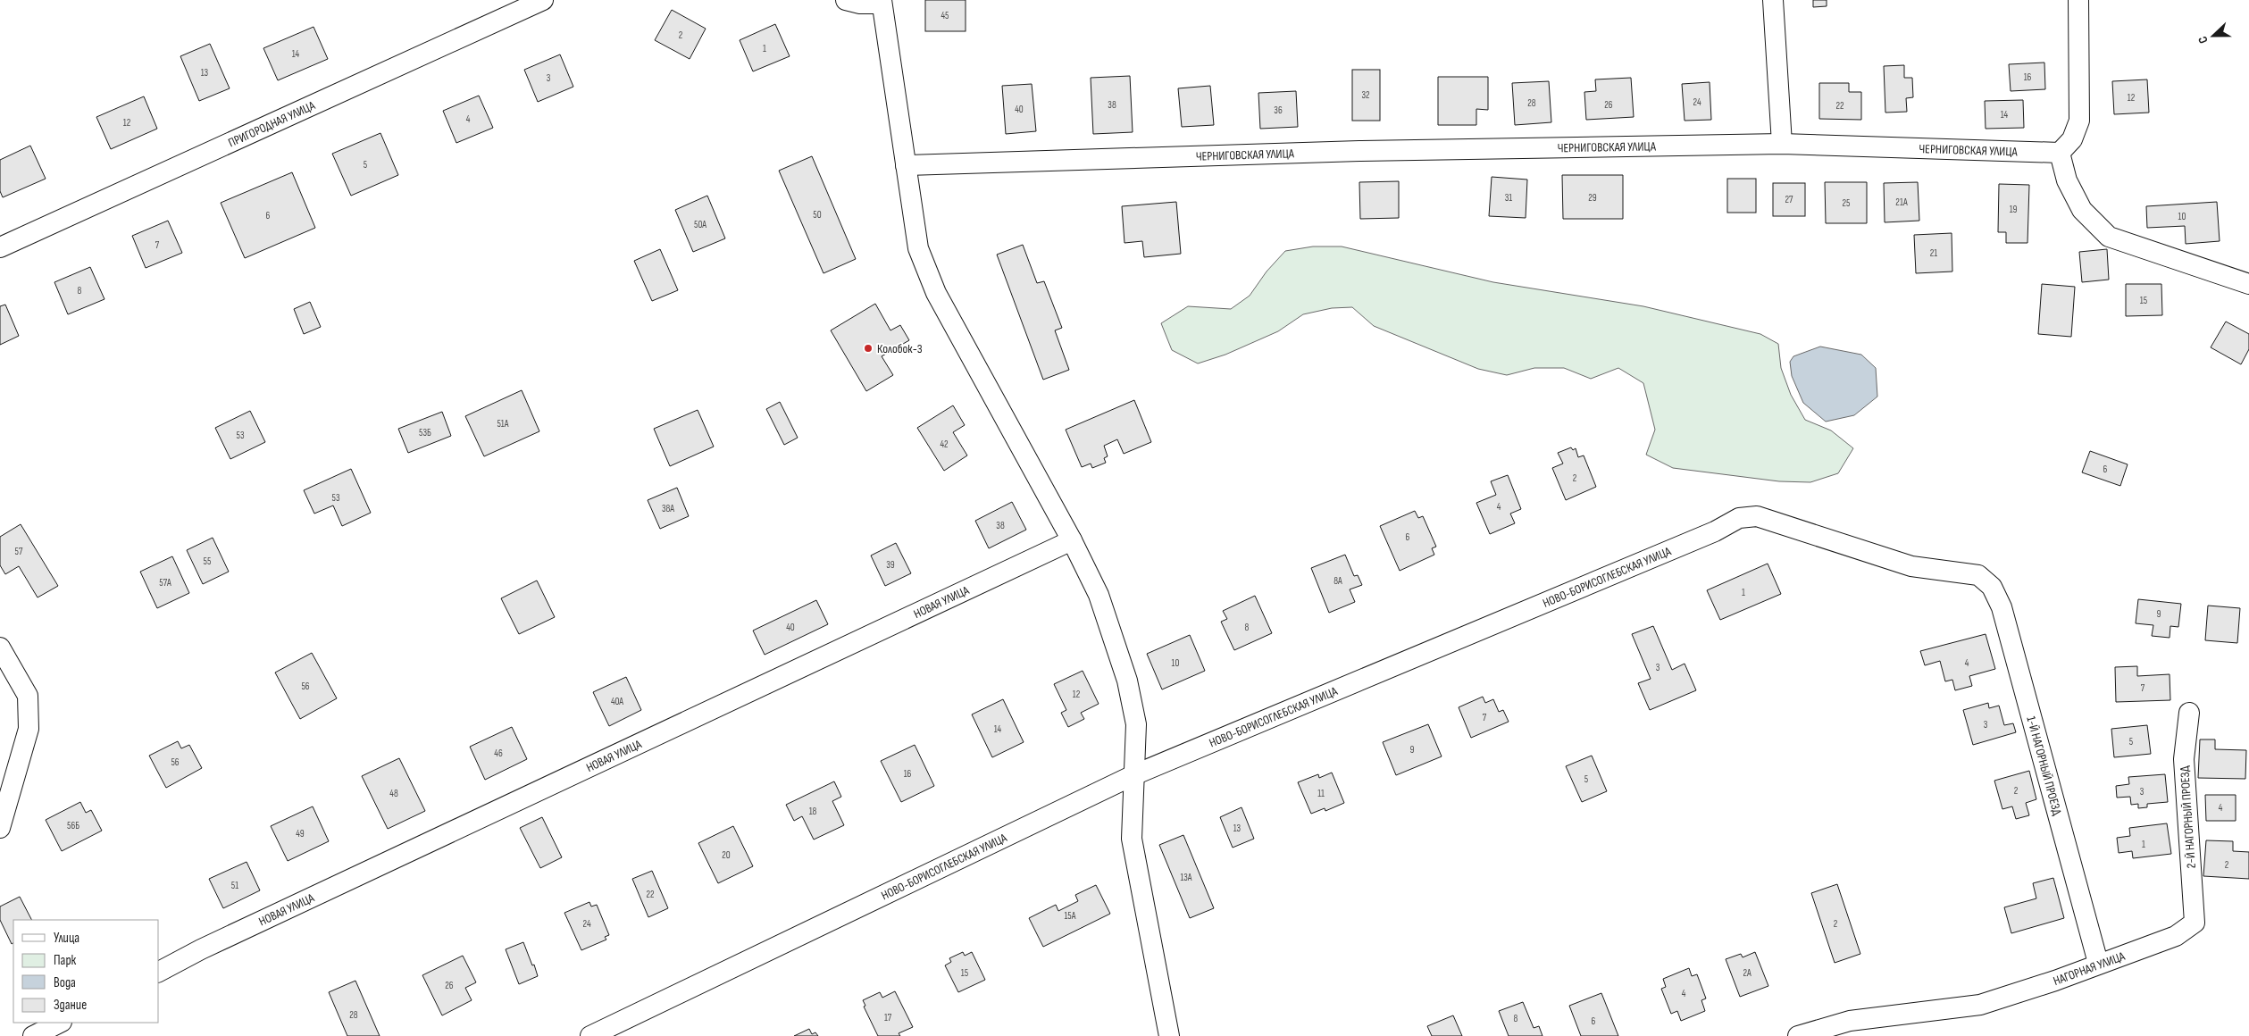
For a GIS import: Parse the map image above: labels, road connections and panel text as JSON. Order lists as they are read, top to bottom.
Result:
{
  "streets": {
    "street": [
      "ПРИГОРОДНАЯ УЛИЦА",
      "ЧЕРНИГОВСКАЯ УЛИЦА",
      "НОВО-БОРИСОГЛЕБСКАЯ УЛИЦА",
      "НОВАЯ УЛИЦА",
      "1-Й НАГОРНЫЙ ПРОЕЗД",
      "2-Й НАГОРНЫЙ ПРОЕЗД",
      "НАГОРНАЯ УЛИЦА"
    ]
  },
  "crossings": [
    ["НОВО-БОРИСОГЛЕБСКАЯ УЛИЦА", "1-Й НАГОРНЫЙ ПРОЕЗД"],
    ["1-Й НАГОРНЫЙ ПРОЕЗД", "НАГОРНАЯ УЛИЦА"],
    ["2-Й НАГОРНЫЙ ПРОЕЗД", "НАГОРНАЯ УЛИЦА"]
  ],
  "places": ["Колобок-3"],
  "house_numbers": [
    "45",
    "2",
    "1",
    "14",
    "13",
    "16",
    "3",
    "32",
    "12",
    "24",
    "28",
    "38",
    "26",
    "22",
    "40",
    "36",
    "14",
    "4",
    "12",
    "5",
    "31",
    "29",
    "27",
    "21А",
    "25",
    "19",
    "50",
    "6",
    "10",
    "50А",
    "7",
    "21",
    "8",
    "15",
    "51А",
    "53Б",
    "53",
    "42",
    "6",
    "2",
    "53",
    "4",
    "38А",
    "38",
    "6",
    "57",
    "55",
    "39",
    "8А",
    "57А",
    "1",
    "9",
    "40",
    "8",
    "10",
    "4",
    "3",
    "56",
    "7",
    "12",
    "40А",
    "7",
    "3",
    "14",
    "5",
    "9",
    "46",
    "56",
    "16",
    "5",
    "2",
    "3",
    "48",
    "11",
    "4",
    "18",
    "56Б",
    "13",
    "49",
    "1",
    "20",
    "2",
    "13А",
    "51",
    "22",
    "15А",
    "24",
    "2",
    "15",
    "2А",
    "26",
    "4",
    "28",
    "17",
    "8",
    "6"
  ],
  "legend": [
    "Улица",
    "Парк",
    "Вода",
    "Здание"
  ],
  "north": "left"
}
